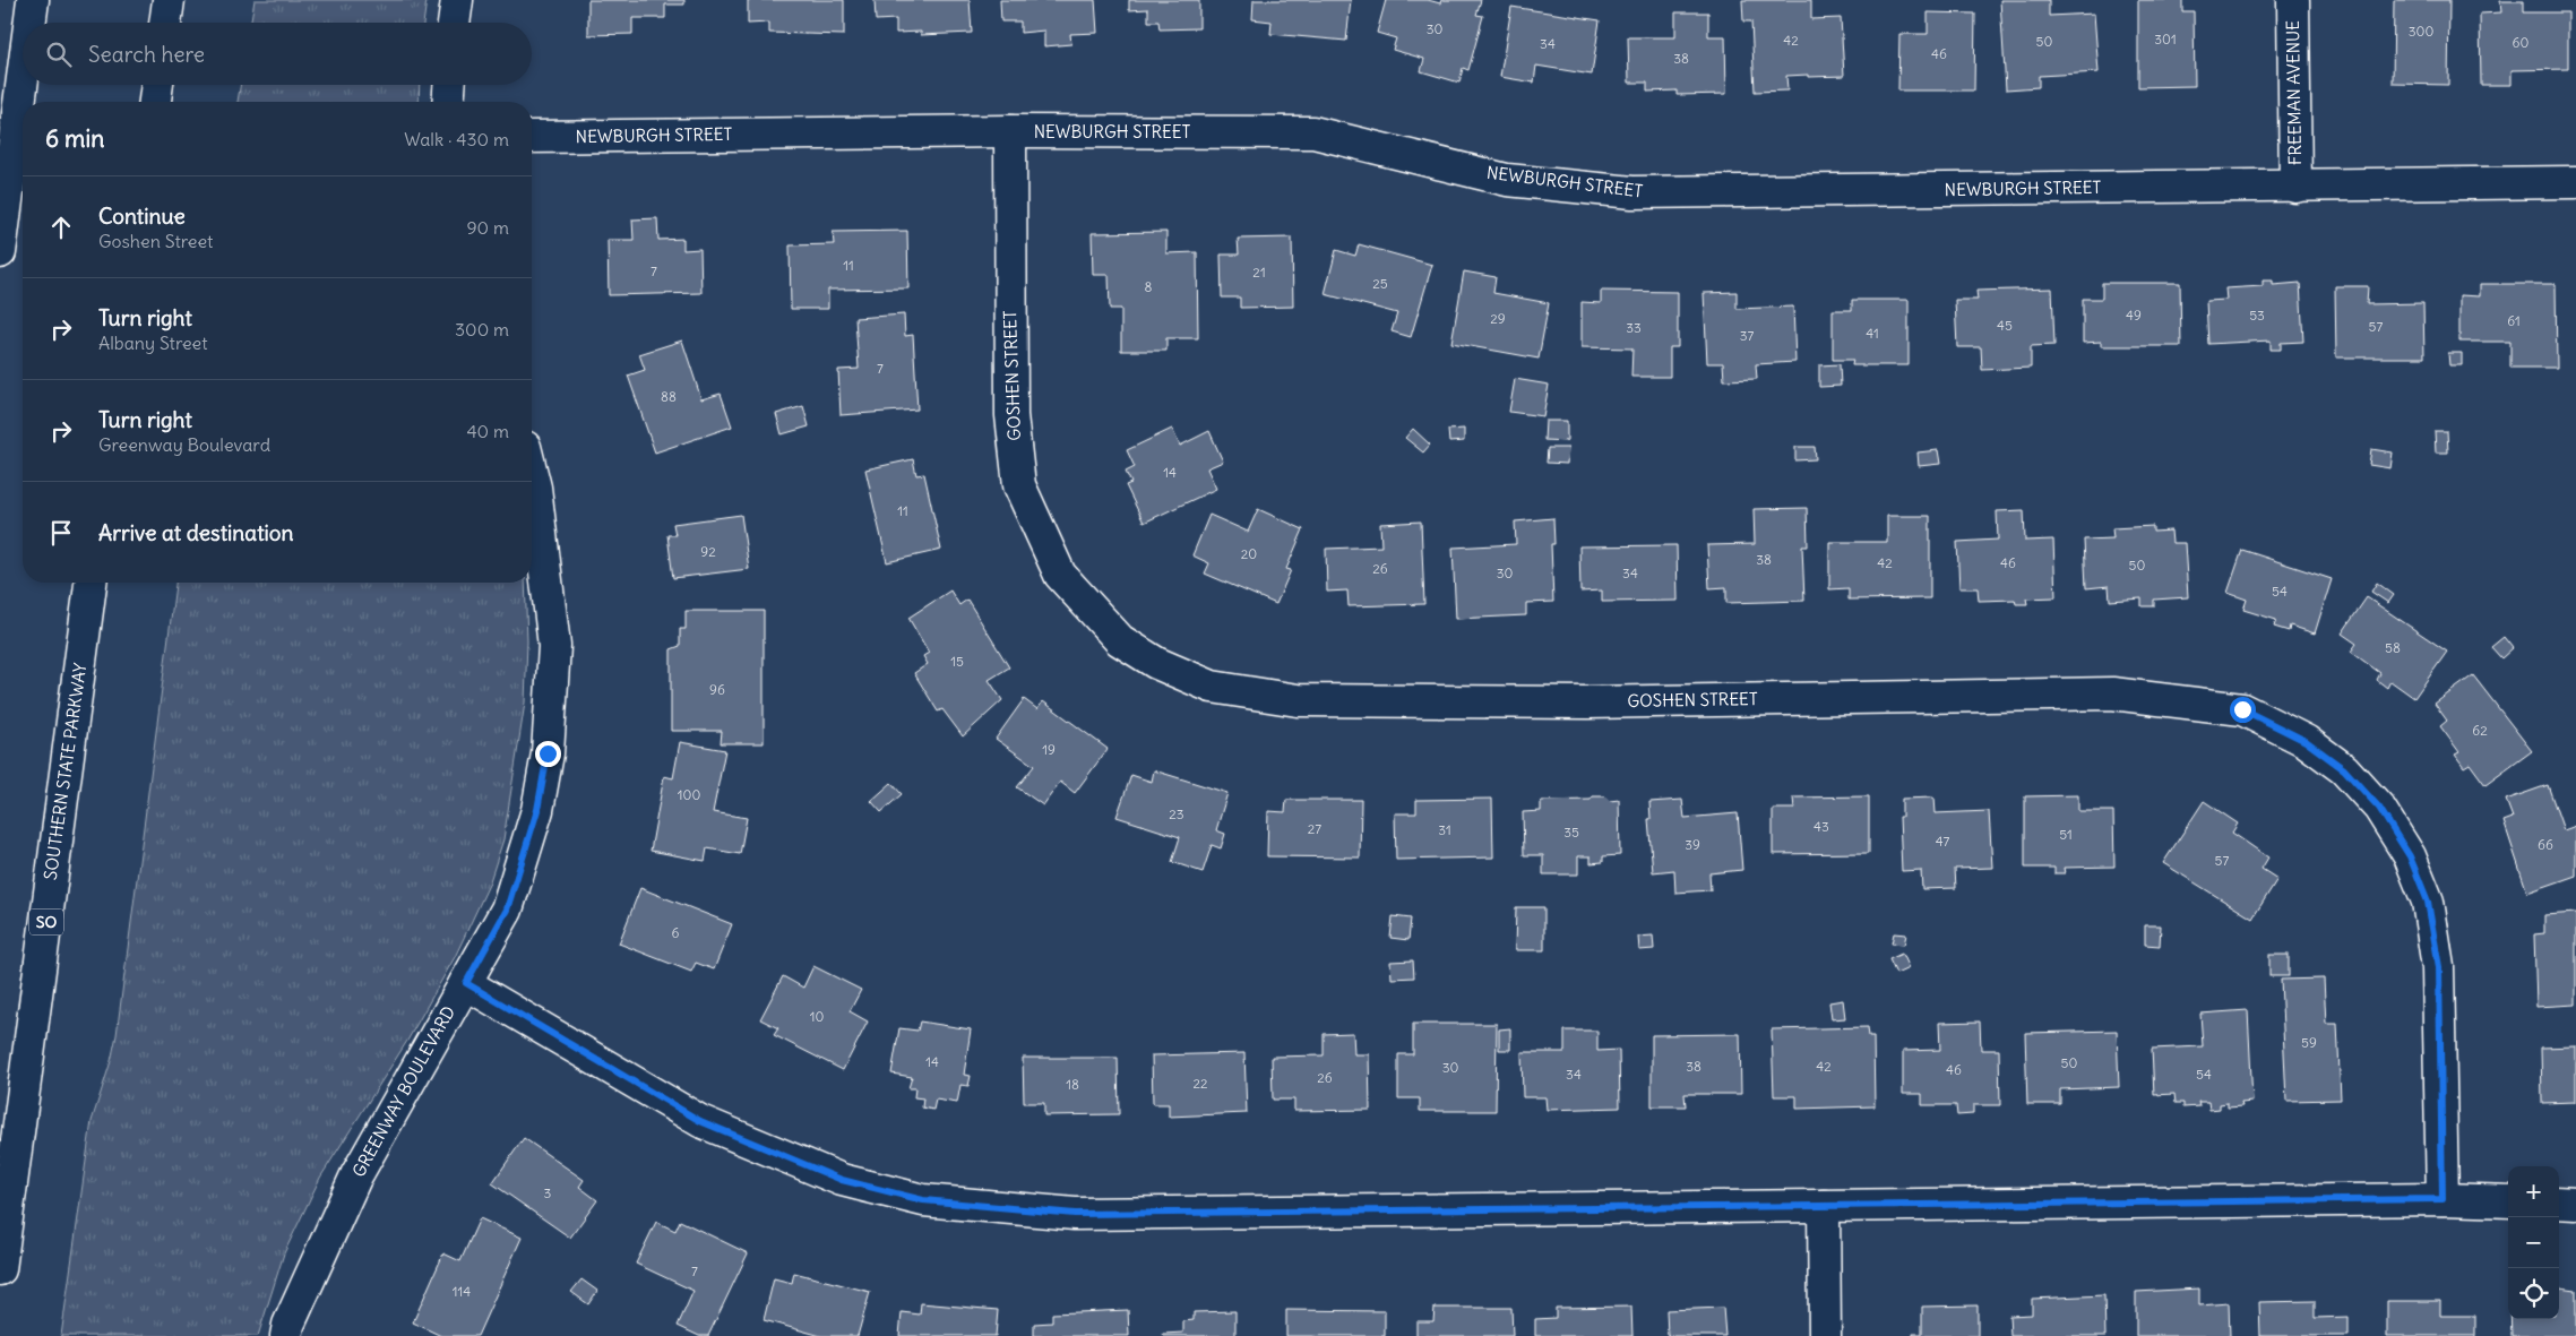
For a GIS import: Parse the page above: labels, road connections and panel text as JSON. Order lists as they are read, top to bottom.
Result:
{
  "streets": {
    "main road": [
      "FREEMAN AVENUE",
      "NEWBURGH STREET",
      "GOSHEN STREET",
      "SOUTHERN STATE PARKWAY",
      "SO",
      "GREENWAY BOULEVARD"
    ]
  },
  "crossings": [
    ["FREEMAN AVENUE", "NEWBURGH STREET"],
    ["NEWBURGH STREET", "GOSHEN STREET"]
  ],
  "house_numbers": [
    "30",
    "300",
    "301",
    "42",
    "50",
    "60",
    "34",
    "46",
    "38",
    "11",
    "7",
    "21",
    "25",
    "8",
    "49",
    "53",
    "29",
    "61",
    "45",
    "57",
    "33",
    "41",
    "37",
    "7",
    "88",
    "14",
    "11",
    "92",
    "20",
    "38",
    "42",
    "46",
    "50",
    "26",
    "30",
    "34",
    "54",
    "58",
    "15",
    "96",
    "62",
    "19",
    "100",
    "23",
    "43",
    "27",
    "31",
    "35",
    "51",
    "47",
    "39",
    "66",
    "57",
    "6",
    "10",
    "59",
    "14",
    "50",
    "38",
    "42",
    "30",
    "46",
    "34",
    "54",
    "26",
    "22",
    "18",
    "3",
    "7",
    "114"
  ],
  "page": {
    "search": "Search here",
    "heading": ["6 min", "Walk · 430 m"],
    "list": [
      ["Continue", "Goshen Street", "90 m"],
      ["Turn right", "Albany Street", "300 m"],
      ["Turn right", "Greenway Boulevard", "40 m"],
      "Arrive at destination"
    ],
    "map_buttons": ["+", "−"]
  }
}
